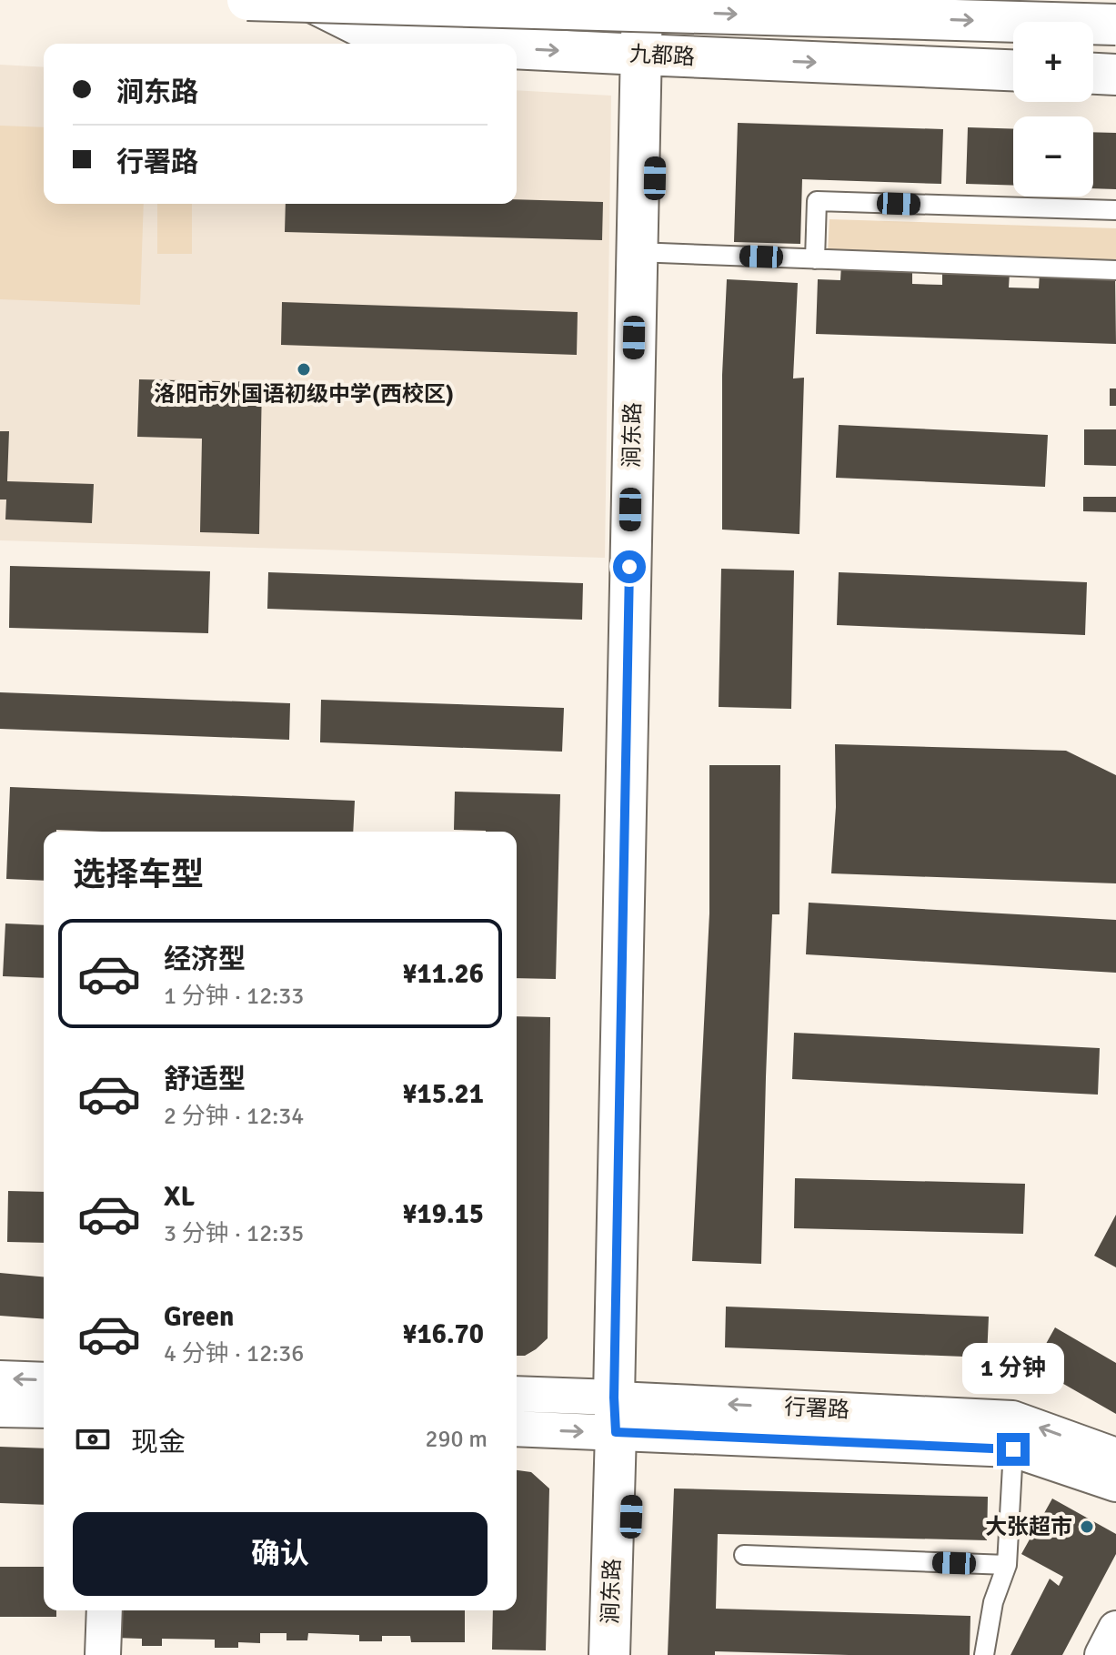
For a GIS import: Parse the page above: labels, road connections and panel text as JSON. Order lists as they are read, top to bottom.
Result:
{
  "streets": {
    "street": ["九都路", "涧东路", "行署路"]
  },
  "crossings": [
    ["九都路", "涧东路"],
    ["涧东路", "行署路"]
  ],
  "places": ["洛阳市外国语初级中学(西校区)", "大张超市"],
  "page": {
    "map_buttons": ["+", "−"],
    "banner": ["涧东路", "行署路"],
    "heading": "选择车型",
    "list": [
      {
        "name": "经济型",
        "note": "1 分钟 · 12:33",
        "value": "¥11.26"
      },
      {
        "name": "舒适型",
        "note": "2 分钟 · 12:34",
        "value": "¥15.21"
      },
      {
        "name": "XL",
        "note": "3 分钟 · 12:35",
        "value": "¥19.15"
      },
      {
        "name": "Green",
        "note": "4 分钟 · 12:36",
        "value": "¥16.70"
      }
    ],
    "bubble": "1 分钟",
    "pay": ["现金", "290 m"],
    "buttons": "确认"
  }
}
